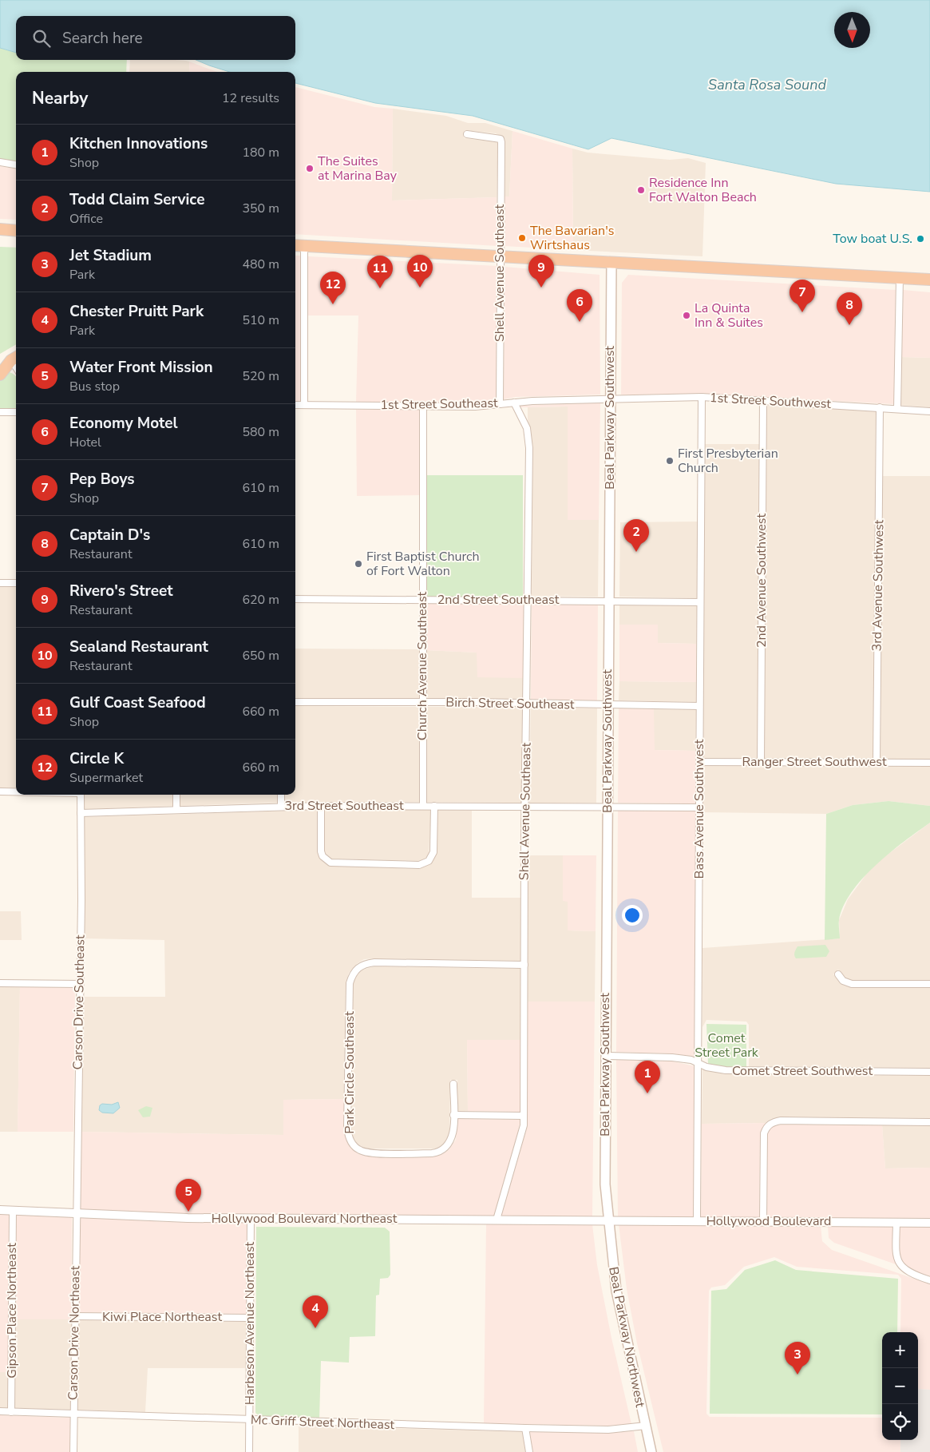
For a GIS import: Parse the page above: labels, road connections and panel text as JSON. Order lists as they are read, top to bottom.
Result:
{
  "streets": {
    "main road": ["Beal Parkway Southwest", "Beal Parkway Northwest"],
    "street": [
      "Shell Avenue Southeast",
      "1st Street Southwest",
      "1st Street Southeast",
      "2nd Avenue Southwest",
      "3rd Avenue Southwest",
      "2nd Street Southeast",
      "Church Avenue Southeast",
      "Birch Street Southeast",
      "Ranger Street Southwest",
      "3rd Street Southeast",
      "Bass Avenue Southwest",
      "Carson Drive Southeast",
      "Comet Street Southwest",
      "Park Circle Southeast",
      "Hollywood Boulevard Northeast",
      "Hollywood Boulevard",
      "Gipson Place Northeast",
      "Kiwi Place Northeast",
      "Harbeson Avenue Northeast",
      "Carson Drive Northeast",
      "Mc Griff Street Northeast"
    ]
  },
  "crossings": [
    ["Shell Avenue Southeast", "1st Street Southeast"],
    ["Shell Avenue Southeast", "2nd Street Southeast"],
    ["Shell Avenue Southeast", "Birch Street Southeast"],
    ["Shell Avenue Southeast", "3rd Street Southeast"],
    ["Shell Avenue Southeast", "Park Circle Southeast"],
    ["Shell Avenue Southeast", "Hollywood Boulevard Northeast"],
    ["1st Street Southwest", "1st Street Southeast"],
    ["1st Street Southwest", "Beal Parkway Southwest"],
    ["1st Street Southwest", "2nd Avenue Southwest"],
    ["1st Street Southwest", "3rd Avenue Southwest"],
    ["1st Street Southwest", "Bass Avenue Southwest"],
    ["1st Street Southeast", "Beal Parkway Southwest"],
    ["1st Street Southeast", "Church Avenue Southeast"],
    ["Beal Parkway Southwest", "2nd Street Southeast"],
    ["Beal Parkway Southwest", "Birch Street Southeast"],
    ["Beal Parkway Southwest", "3rd Street Southeast"],
    ["Beal Parkway Southwest", "Comet Street Southwest"],
    ["Beal Parkway Southwest", "Hollywood Boulevard Northeast"],
    ["Beal Parkway Southwest", "Hollywood Boulevard"],
    ["Beal Parkway Southwest", "Beal Parkway Northwest"],
    ["2nd Avenue Southwest", "Ranger Street Southwest"],
    ["3rd Avenue Southwest", "Ranger Street Southwest"],
    ["2nd Street Southeast", "Church Avenue Southeast"],
    ["2nd Street Southeast", "Bass Avenue Southwest"],
    ["Church Avenue Southeast", "Birch Street Southeast"],
    ["Church Avenue Southeast", "3rd Street Southeast"],
    ["Birch Street Southeast", "Bass Avenue Southwest"],
    ["Ranger Street Southwest", "Bass Avenue Southwest"],
    ["3rd Street Southeast", "Bass Avenue Southwest"],
    ["3rd Street Southeast", "Carson Drive Southeast"],
    ["Bass Avenue Southwest", "Comet Street Southwest"],
    ["Bass Avenue Southwest", "Hollywood Boulevard"],
    ["Carson Drive Southeast", "Hollywood Boulevard Northeast"],
    ["Carson Drive Southeast", "Carson Drive Northeast"],
    ["Hollywood Boulevard Northeast", "Hollywood Boulevard"],
    ["Hollywood Boulevard Northeast", "Gipson Place Northeast"],
    ["Hollywood Boulevard Northeast", "Harbeson Avenue Northeast"],
    ["Hollywood Boulevard Northeast", "Carson Drive Northeast"],
    ["Hollywood Boulevard Northeast", "Beal Parkway Northwest"],
    ["Hollywood Boulevard", "Beal Parkway Northwest"],
    ["Gipson Place Northeast", "Mc Griff Street Northeast"],
    ["Kiwi Place Northeast", "Harbeson Avenue Northeast"],
    ["Kiwi Place Northeast", "Carson Drive Northeast"],
    ["Harbeson Avenue Northeast", "Mc Griff Street Northeast"],
    ["Carson Drive Northeast", "Mc Griff Street Northeast"],
    ["Beal Parkway Northwest", "Mc Griff Street Northeast"]
  ],
  "water": ["Santa Rosa Sound"],
  "parks": ["Comet Street Park"],
  "places": [
    "The Suites at Marina Bay",
    "Residence Inn Fort Walton Beach",
    "The Bavarian's Wirtshaus",
    "Tow boat U.S.",
    "La Quinta Inn & Suites",
    "First Presbyterian Church",
    "First Baptist Church of Fort Walton"
  ],
  "north": "bottom",
  "page": {
    "search": "Search here",
    "heading": ["Nearby", "12 results"],
    "list": [
      {
        "mark": "1",
        "name": "Kitchen Innovations",
        "note": "Shop",
        "value": "180 m"
      },
      {
        "mark": "2",
        "name": "Todd Claim Service",
        "note": "Office",
        "value": "350 m"
      },
      {
        "mark": "3",
        "name": "Jet Stadium",
        "note": "Park",
        "value": "480 m"
      },
      {
        "mark": "4",
        "name": "Chester Pruitt Park",
        "note": "Park",
        "value": "510 m"
      },
      {
        "mark": "5",
        "name": "Water Front Mission",
        "note": "Bus stop",
        "value": "520 m"
      },
      {
        "mark": "6",
        "name": "Economy Motel",
        "note": "Hotel",
        "value": "580 m"
      },
      {
        "mark": "7",
        "name": "Pep Boys",
        "note": "Shop",
        "value": "610 m"
      },
      {
        "mark": "8",
        "name": "Captain D's",
        "note": "Restaurant",
        "value": "610 m"
      },
      {
        "mark": "9",
        "name": "Rivero's Street",
        "note": "Restaurant",
        "value": "620 m"
      },
      {
        "mark": "10",
        "name": "Sealand Restaurant",
        "note": "Restaurant",
        "value": "650 m"
      },
      {
        "mark": "11",
        "name": "Gulf Coast Seafood",
        "note": "Shop",
        "value": "660 m"
      },
      {
        "mark": "12",
        "name": "Circle K",
        "note": "Supermarket",
        "value": "660 m"
      }
    ],
    "pins": [
      "9",
      "10",
      "11",
      "12",
      "7",
      "6",
      "8",
      "2",
      "1",
      "5",
      "4",
      "3"
    ],
    "map_buttons": ["+", "−"]
  }
}
